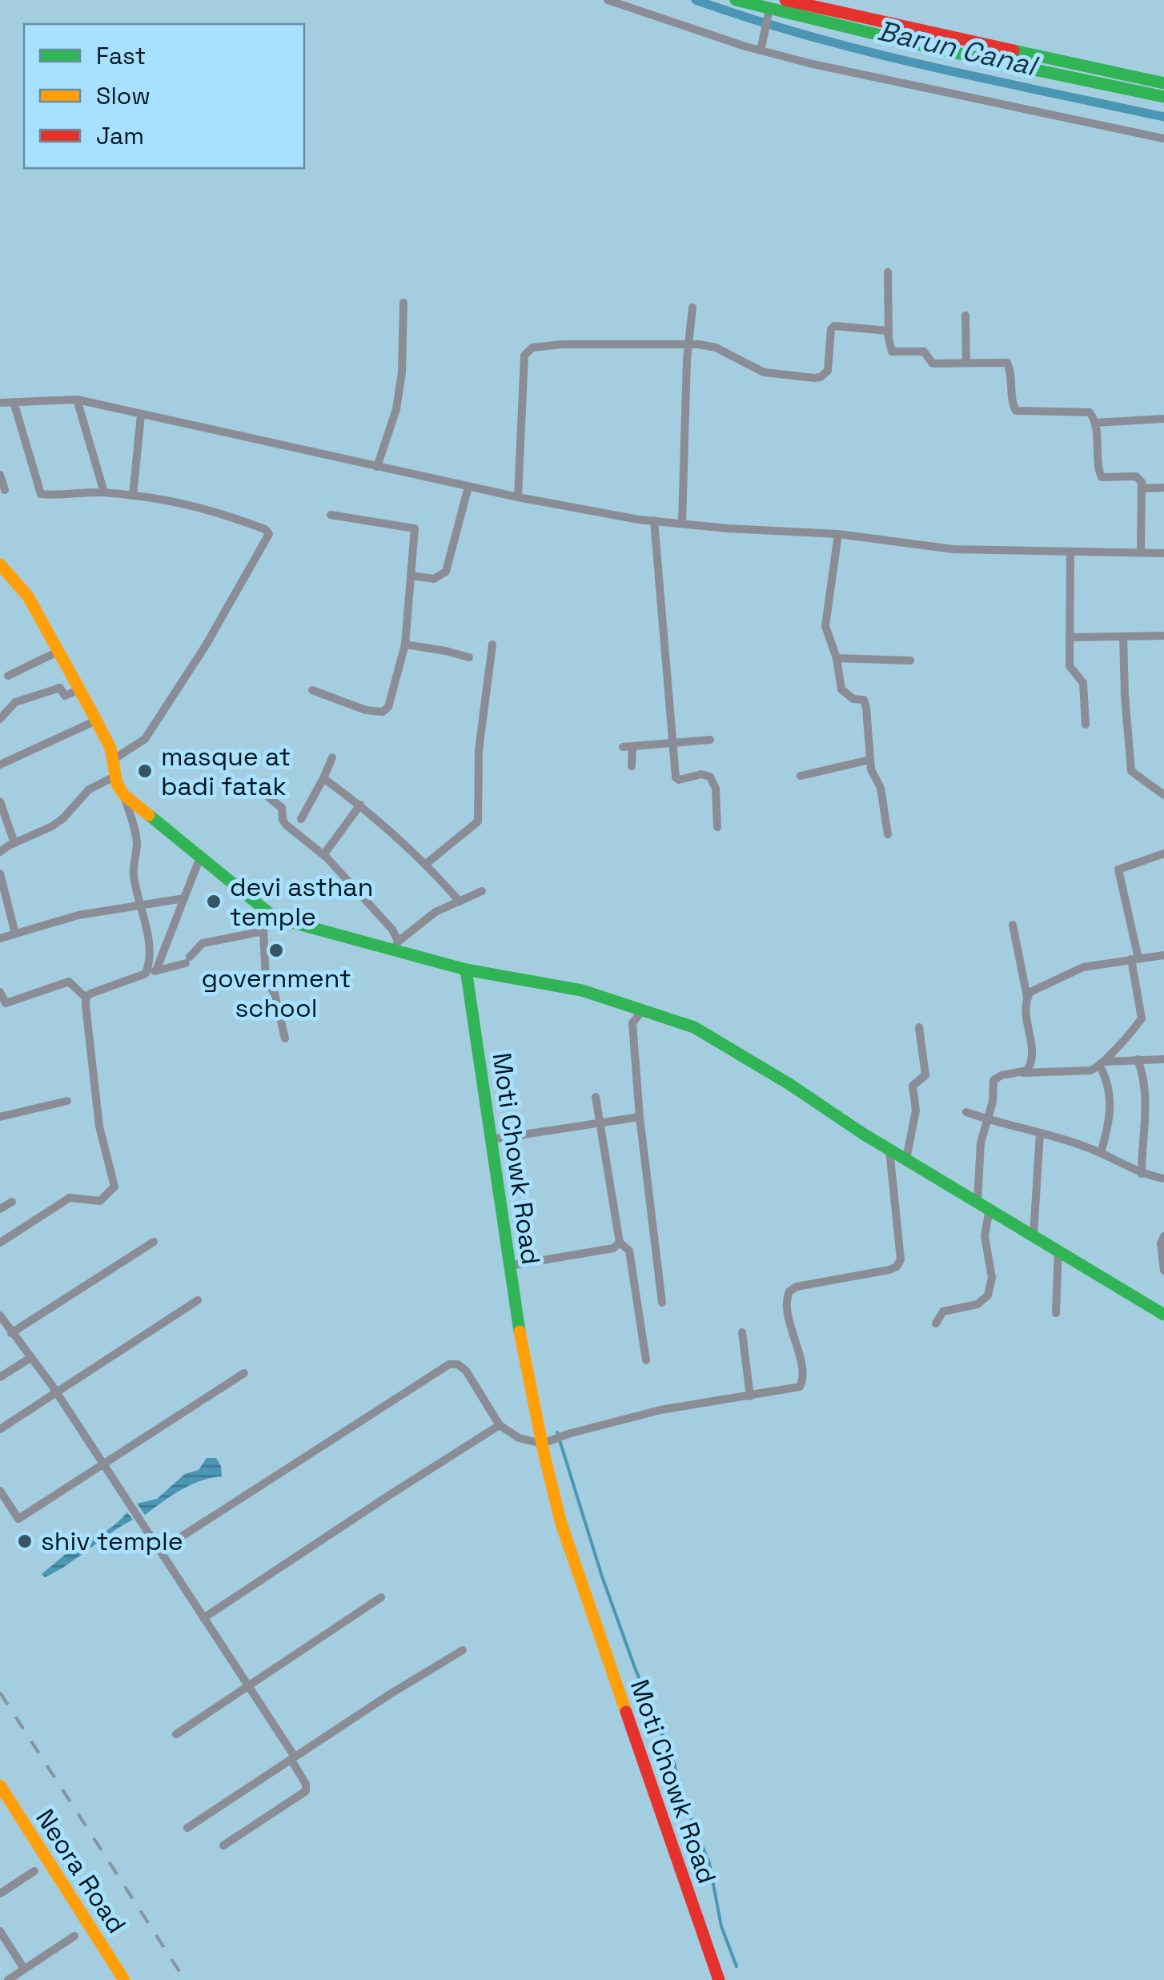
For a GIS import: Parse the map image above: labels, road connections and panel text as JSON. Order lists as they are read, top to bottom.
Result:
{
  "streets": {
    "main road": ["Moti Chowk Road", "Neora Road"]
  },
  "water": ["Barun Canal"],
  "places": [
    "masque at badi fatak",
    "devi asthan temple",
    "government school",
    "shiv temple"
  ],
  "legend": ["Fast", "Slow", "Jam"]
}
